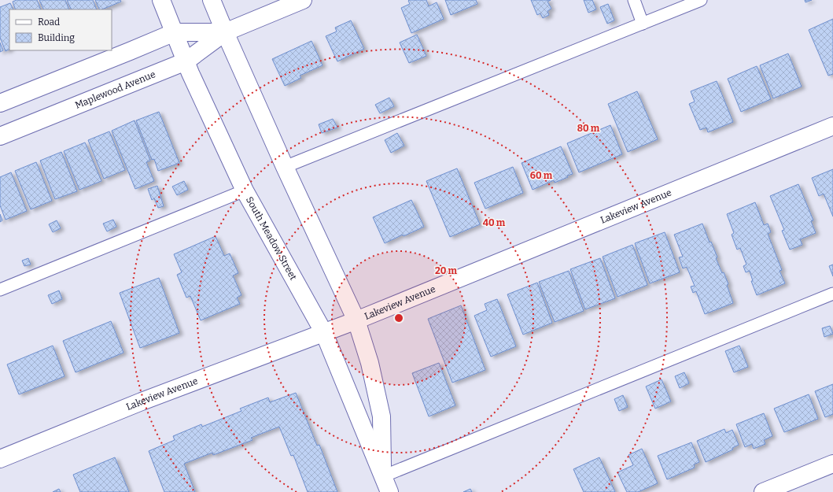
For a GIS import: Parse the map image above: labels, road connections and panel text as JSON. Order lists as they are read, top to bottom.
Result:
{
  "streets": {
    "street": ["Maplewood Avenue", "Lakeview Avenue", "South Meadow Street"]
  },
  "crossings": [
    ["Maplewood Avenue", "South Meadow Street"],
    ["Lakeview Avenue", "South Meadow Street"]
  ],
  "legend": ["Road", "Building"],
  "rings": [
    "80 m",
    "60 m",
    "40 m",
    "20 m"
  ]
}
